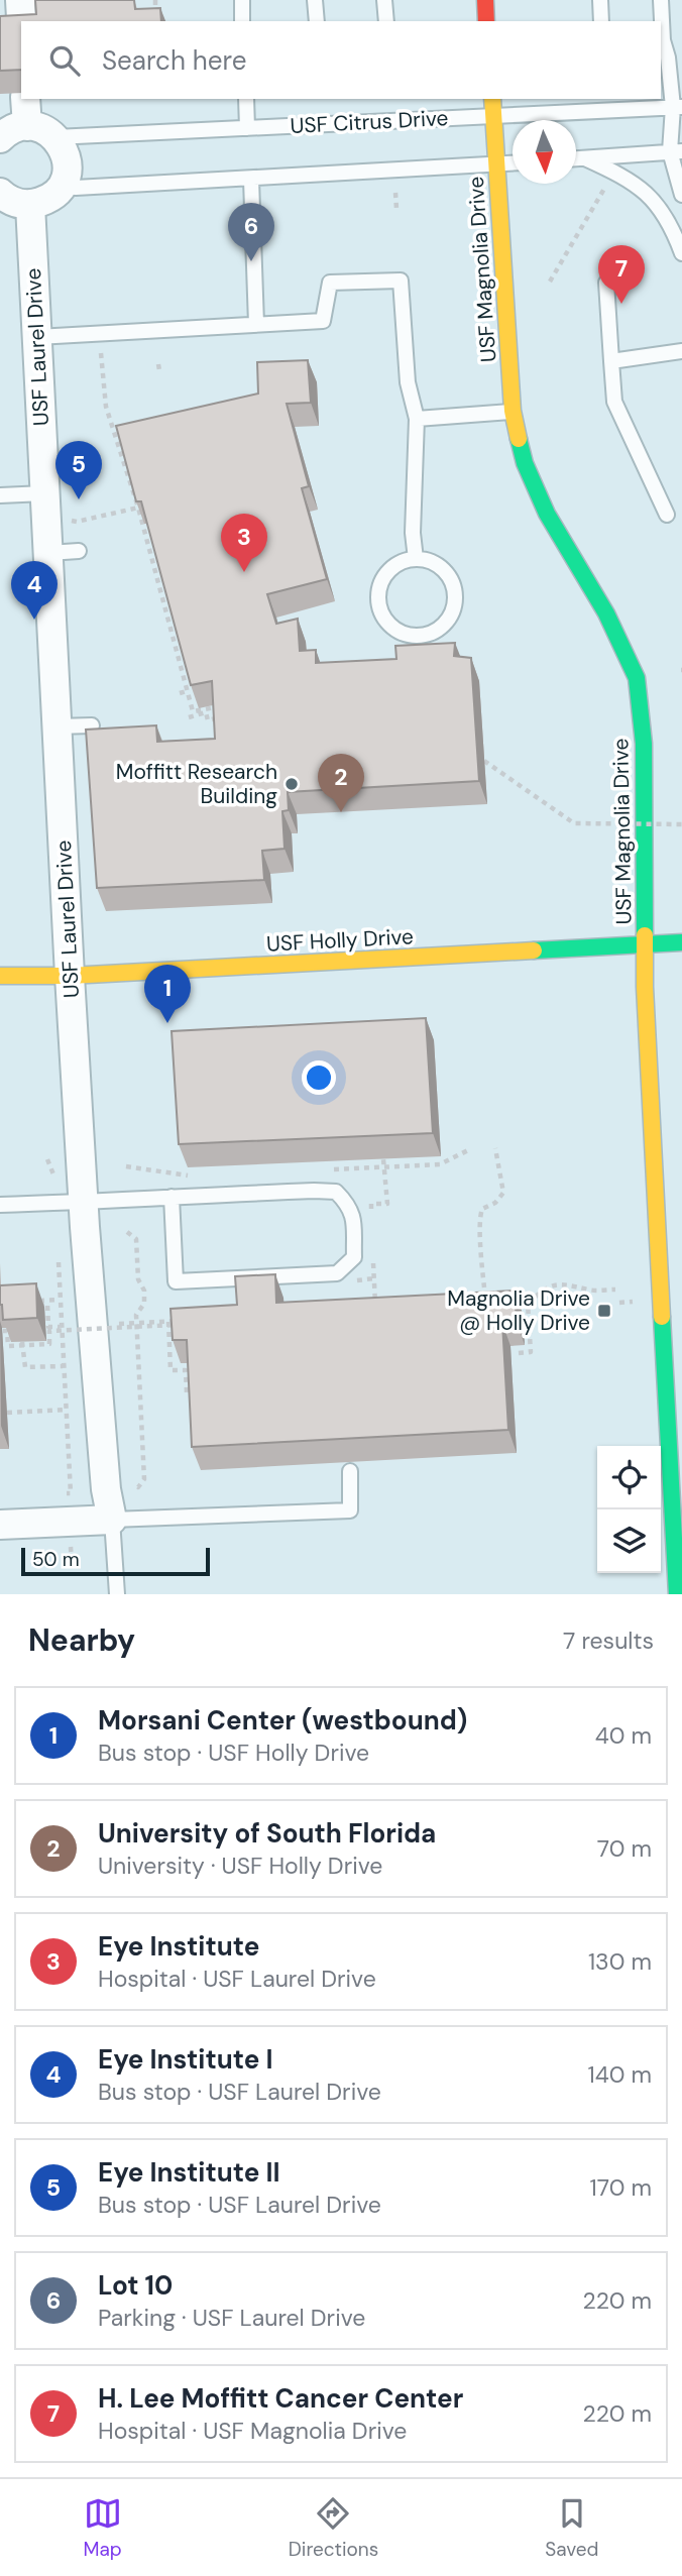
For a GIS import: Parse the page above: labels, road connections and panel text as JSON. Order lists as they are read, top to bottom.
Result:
{
  "streets": {
    "street": ["USF Magnolia Drive", "USF Laurel Drive", "USF Holly Drive"],
    "lane": ["USF Citrus Drive"]
  },
  "crossings": [
    ["USF Citrus Drive", "USF Magnolia Drive"],
    ["USF Magnolia Drive", "USF Holly Drive"],
    ["USF Laurel Drive", "USF Holly Drive"]
  ],
  "places": {
    "other": ["Moffitt Research Building"],
    "transit": ["Magnolia Drive @ Holly Drive"]
  },
  "scale_bar": "50 m",
  "north": "bottom",
  "page": {
    "search": "Search here",
    "pins": [
      "6",
      "7",
      "5",
      "3",
      "4",
      "2",
      "1"
    ],
    "scale": "50 m",
    "heading": ["Nearby", "7 results"],
    "list": [
      {
        "mark": "1",
        "name": "Morsani Center (westbound)",
        "note": "Bus stop · USF Holly Drive",
        "value": "40 m"
      },
      {
        "mark": "2",
        "name": "University of South Florida",
        "note": "University · USF Holly Drive",
        "value": "70 m"
      },
      {
        "mark": "3",
        "name": "Eye Institute",
        "note": "Hospital · USF Laurel Drive",
        "value": "130 m"
      },
      {
        "mark": "4",
        "name": "Eye Institute I",
        "note": "Bus stop · USF Laurel Drive",
        "value": "140 m"
      },
      {
        "mark": "5",
        "name": "Eye Institute II",
        "note": "Bus stop · USF Laurel Drive",
        "value": "170 m"
      },
      {
        "mark": "6",
        "name": "Lot 10",
        "note": "Parking · USF Laurel Drive",
        "value": "220 m"
      },
      {
        "mark": "7",
        "name": "H. Lee Moffitt Cancer Center",
        "note": "Hospital · USF Magnolia Drive",
        "value": "220 m"
      }
    ],
    "nav": ["Map", "Directions", "Saved"]
  }
}
